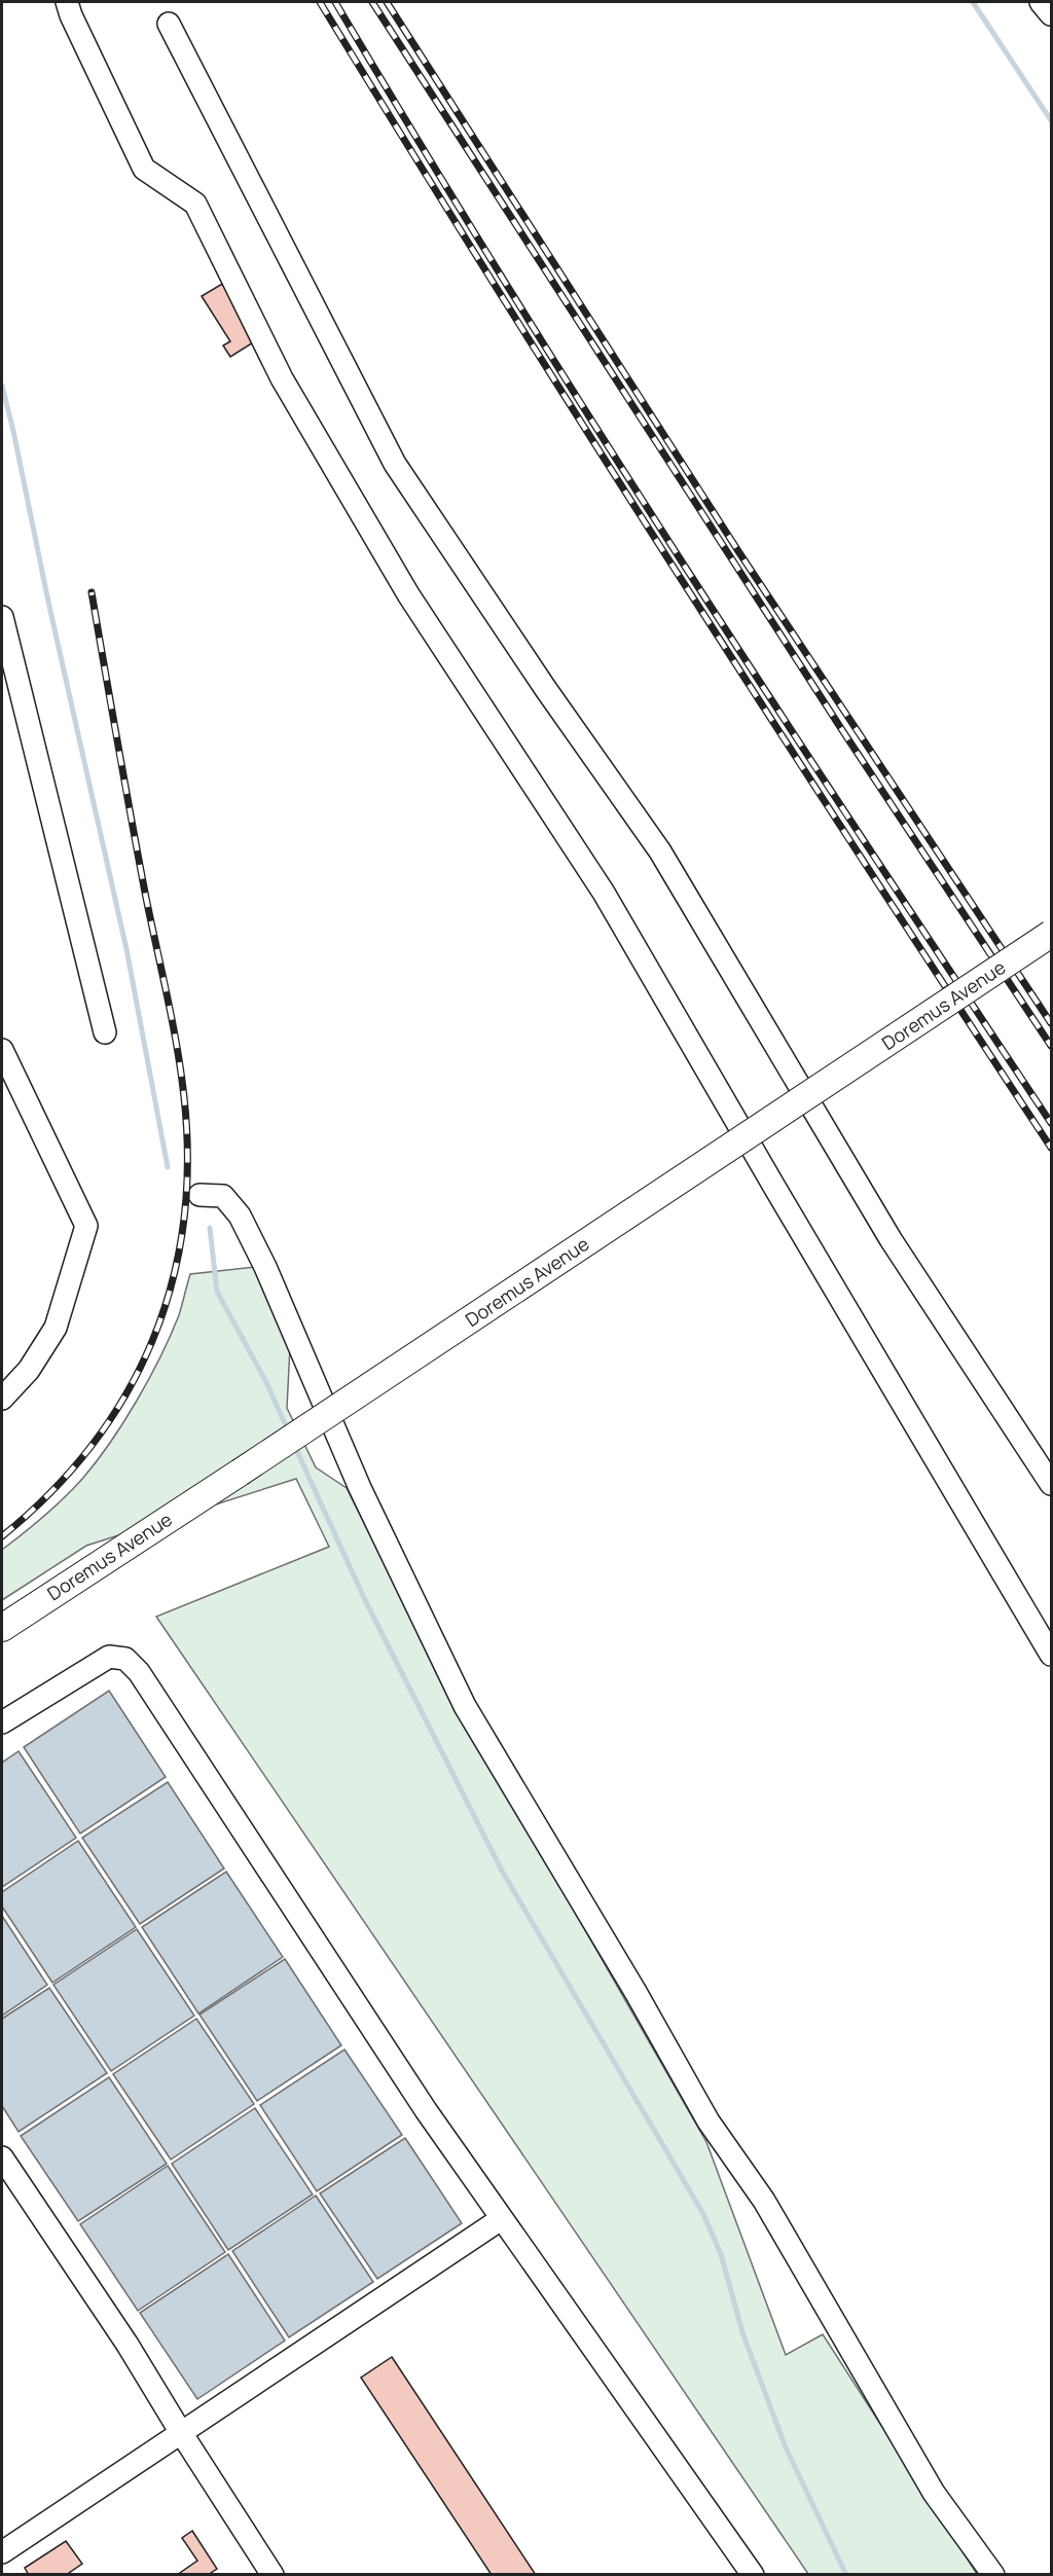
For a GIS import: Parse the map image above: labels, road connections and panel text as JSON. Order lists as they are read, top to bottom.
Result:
{
  "streets": {
    "main road": ["Doremus Avenue"]
  }
}
